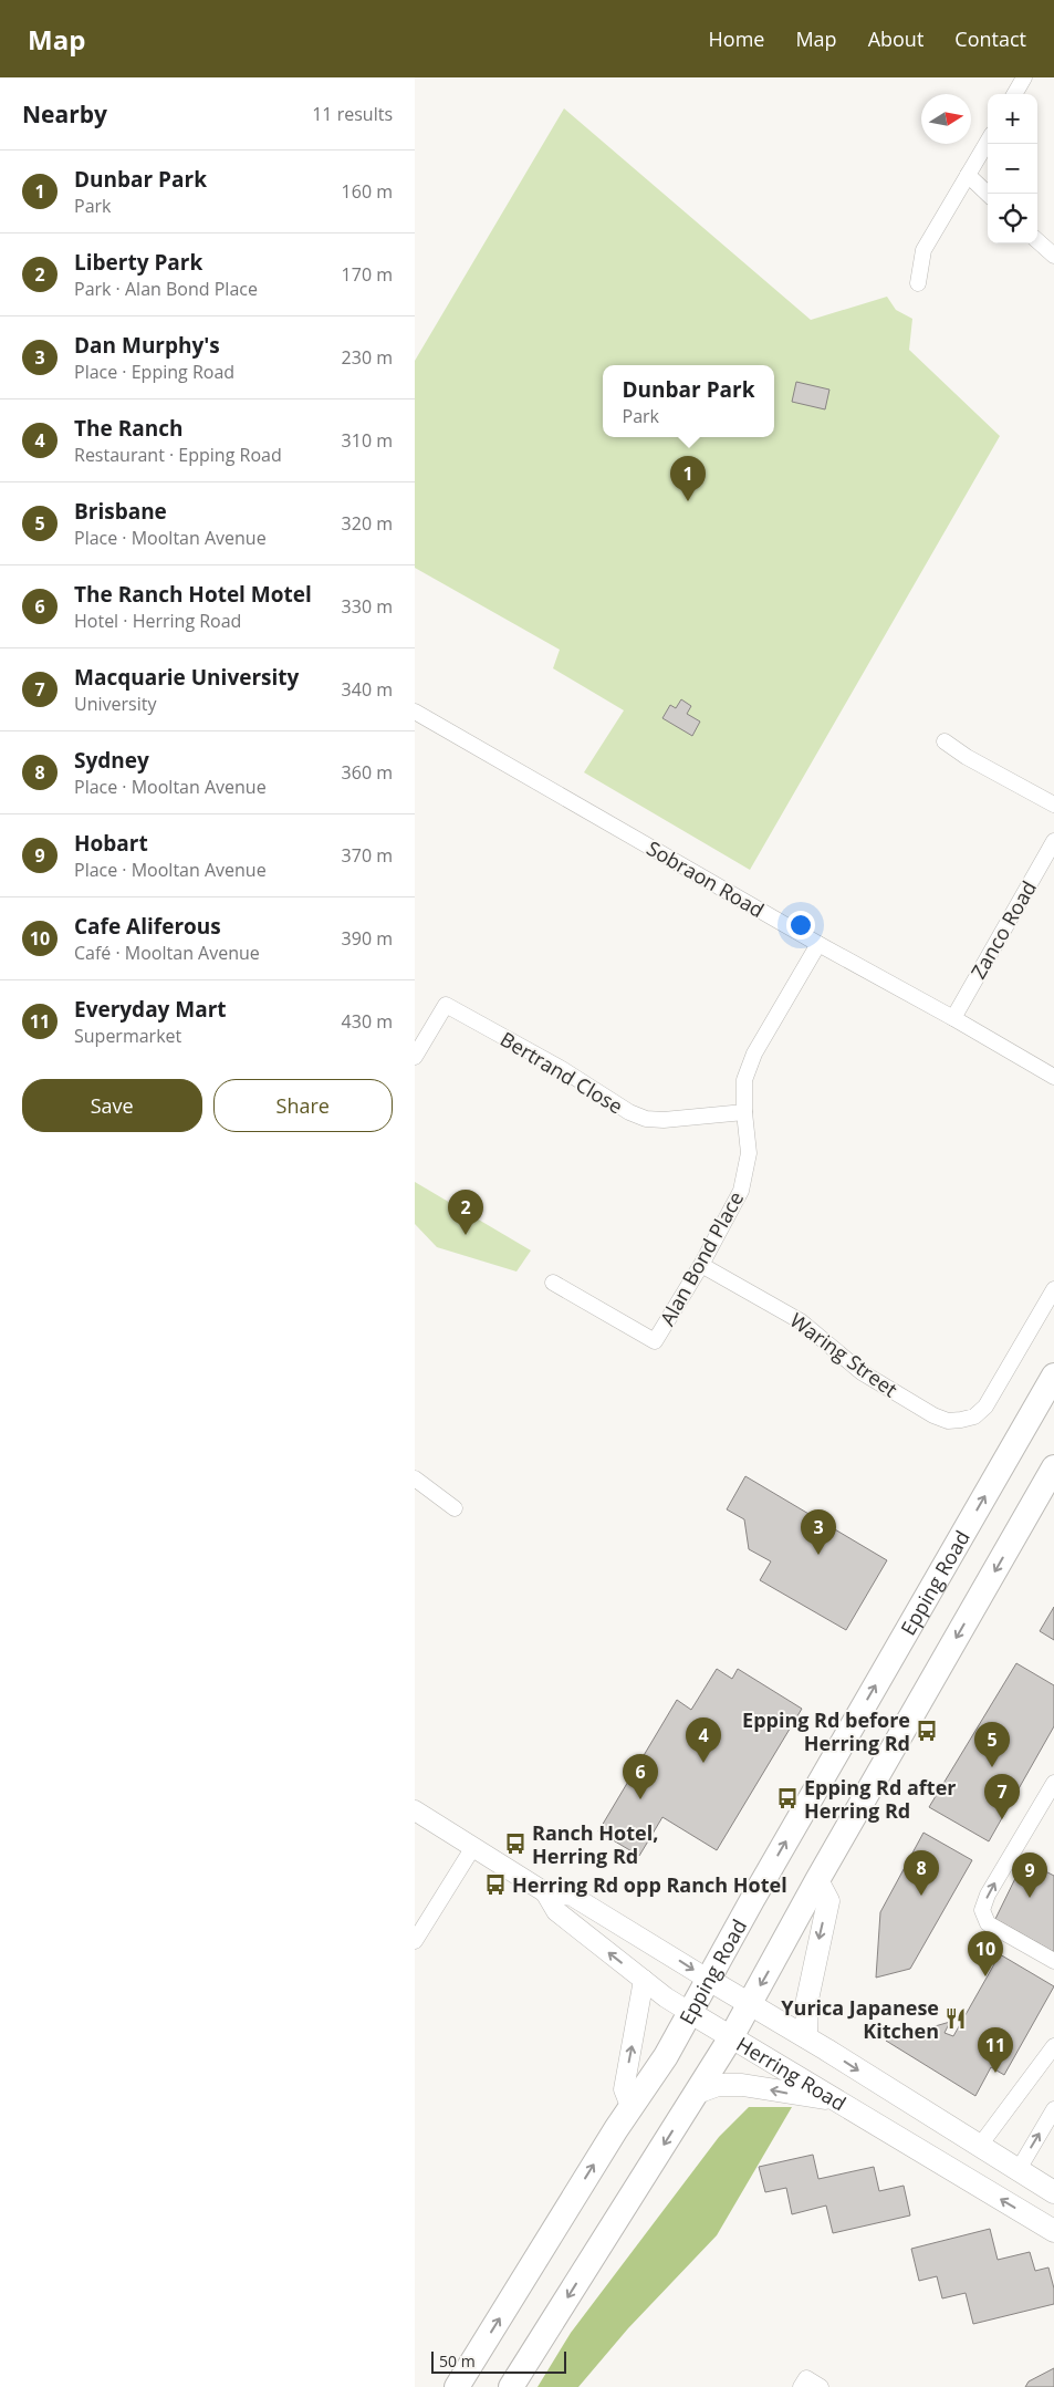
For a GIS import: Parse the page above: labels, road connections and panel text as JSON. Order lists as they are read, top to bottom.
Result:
{
  "streets": {
    "main road": ["Epping Road", "Herring Road"],
    "street": [
      "Sobraon Road",
      "Zanco Road",
      "Bertrand Close",
      "Alan Bond Place",
      "Waring Street"
    ]
  },
  "crossings": [
    ["Sobraon Road", "Zanco Road"],
    ["Sobraon Road", "Alan Bond Place"],
    ["Bertrand Close", "Alan Bond Place"],
    ["Alan Bond Place", "Waring Street"],
    ["Epping Road", "Herring Road"]
  ],
  "places": {
    "bus stop": [
      "Epping Rd before Herring Rd",
      "Epping Rd after Herring Rd",
      "Ranch Hotel, Herring Rd",
      "Herring Rd opp Ranch Hotel"
    ],
    "restaurant": ["Yurica Japanese Kitchen"]
  },
  "scale_bar": "50 m",
  "north": "right",
  "page": {
    "header": "Map",
    "nav": [
      "Home",
      "Map",
      "About",
      "Contact"
    ],
    "heading": ["Nearby", "11 results"],
    "map_buttons": ["+", "−"],
    "list": [
      {
        "mark": "1",
        "name": "Dunbar Park",
        "note": "Park",
        "value": "160 m"
      },
      {
        "mark": "2",
        "name": "Liberty Park",
        "note": "Park · Alan Bond Place",
        "value": "170 m"
      },
      {
        "mark": "3",
        "name": "Dan Murphy's",
        "note": "Place · Epping Road",
        "value": "230 m"
      },
      {
        "mark": "4",
        "name": "The Ranch",
        "note": "Restaurant · Epping Road",
        "value": "310 m"
      },
      {
        "mark": "5",
        "name": "Brisbane",
        "note": "Place · Mooltan Avenue",
        "value": "320 m"
      },
      {
        "mark": "6",
        "name": "The Ranch Hotel Motel",
        "note": "Hotel · Herring Road",
        "value": "330 m"
      },
      {
        "mark": "7",
        "name": "Macquarie University",
        "note": "University",
        "value": "340 m"
      },
      {
        "mark": "8",
        "name": "Sydney",
        "note": "Place · Mooltan Avenue",
        "value": "360 m"
      },
      {
        "mark": "9",
        "name": "Hobart",
        "note": "Place · Mooltan Avenue",
        "value": "370 m"
      },
      {
        "mark": "10",
        "name": "Cafe Aliferous",
        "note": "Café · Mooltan Avenue",
        "value": "390 m"
      },
      {
        "mark": "11",
        "name": "Everyday Mart",
        "note": "Supermarket",
        "value": "430 m"
      }
    ],
    "popup": ["Dunbar Park", "Park"],
    "pins": [
      "1",
      "2",
      "3",
      "4",
      "5",
      "6",
      "7",
      "8",
      "9",
      "10",
      "11"
    ],
    "buttons": ["Save", "Share"],
    "scale": "50 m"
  }
}
